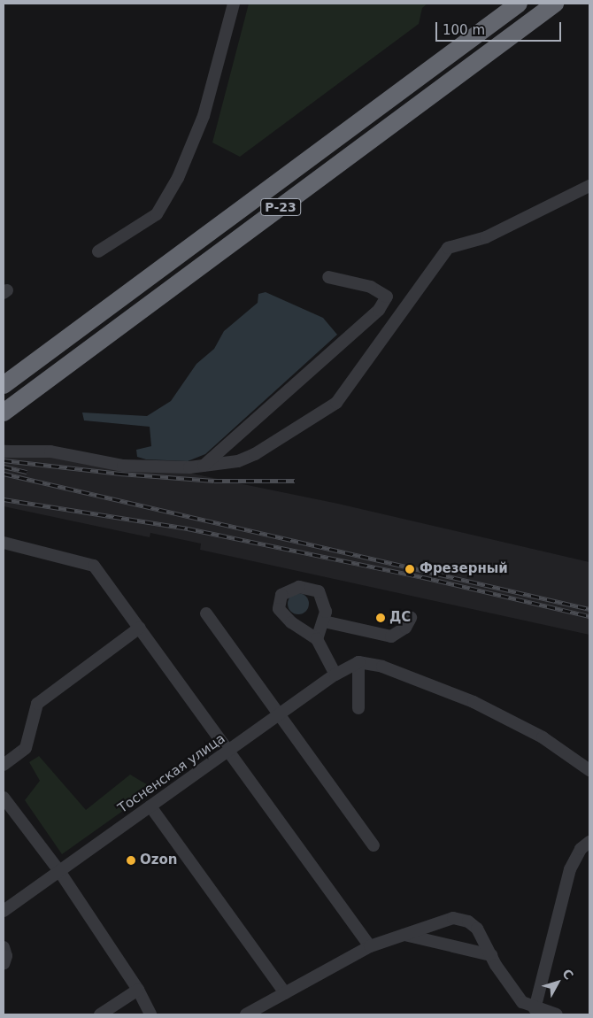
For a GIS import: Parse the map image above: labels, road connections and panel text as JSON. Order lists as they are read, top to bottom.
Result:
{
  "streets": {
    "highway": ["Р-23"],
    "street": ["Тосненская улица"]
  },
  "places": ["Фрезерный", "ДС", "Ozon"],
  "scale_bar": "100 m",
  "north": "top right"
}
